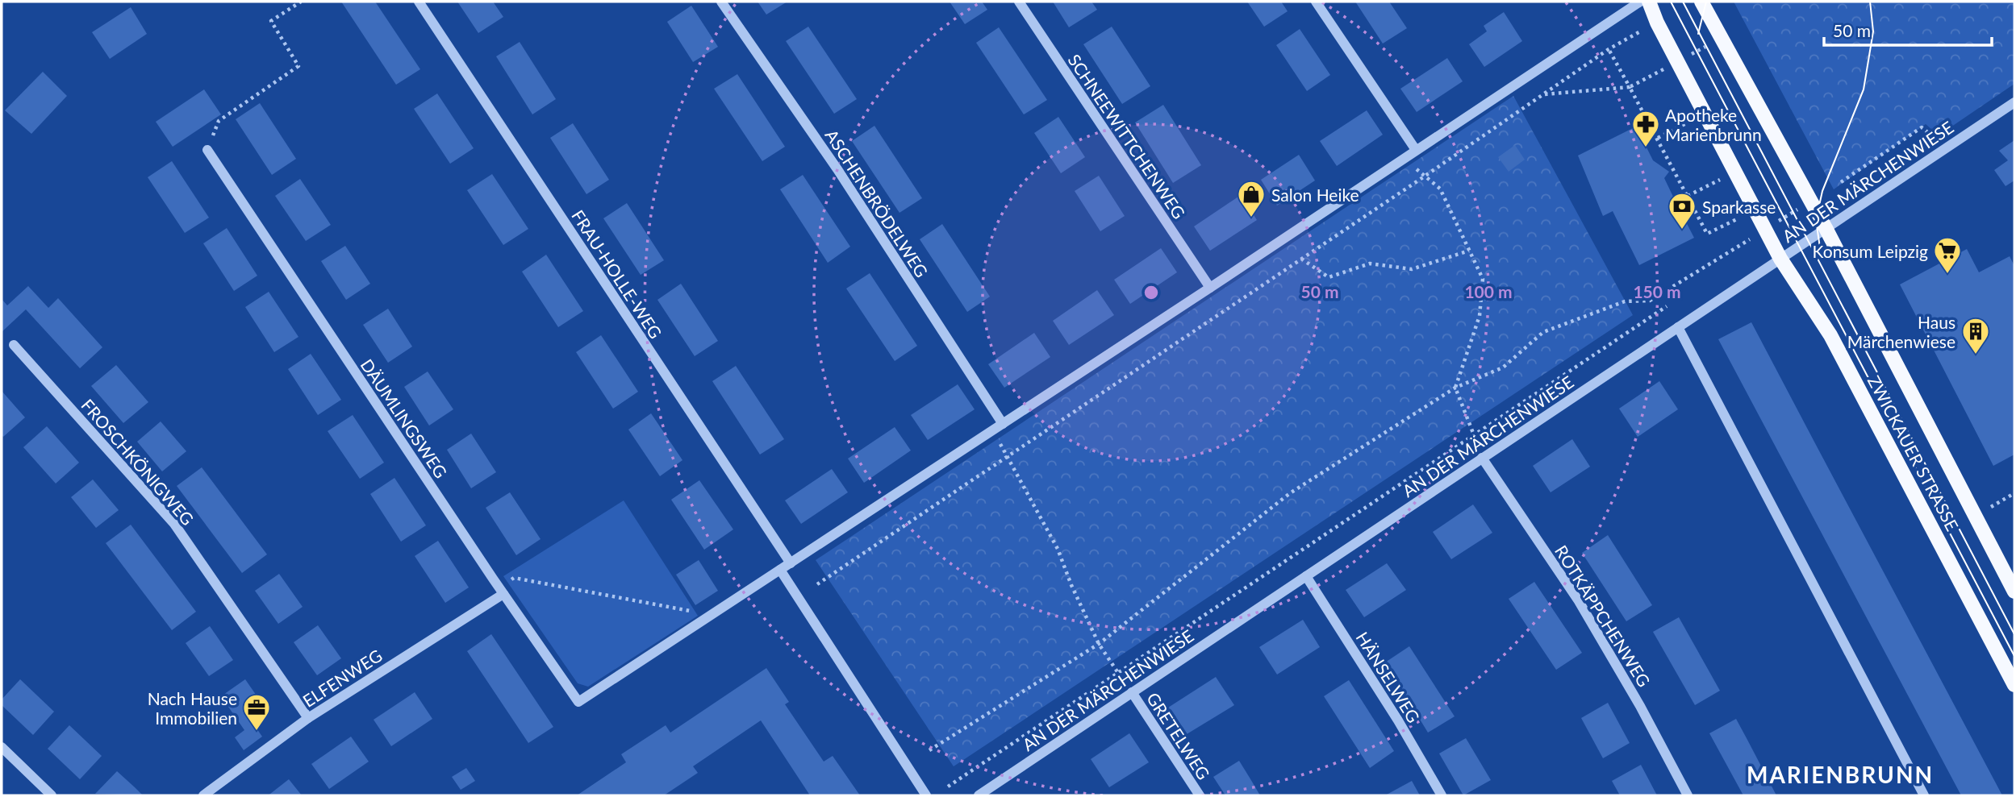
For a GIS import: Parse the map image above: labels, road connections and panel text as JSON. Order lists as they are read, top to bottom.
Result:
{
  "streets": {
    "main road": ["ZWICKAUER STRASSE"],
    "street": [
      "SCHNEEWITTCHENWEG",
      "AN DER MÄRCHENWIESE",
      "ASCHENBRÖDELWEG",
      "FRAU-HOLLE-WEG",
      "DÄUMLINGSWEG",
      "FROSCHKÖNIGWEG",
      "ROTKÄPPCHENWEG",
      "HÄNSELWEG",
      "ELFENWEG",
      "GRETELWEG"
    ]
  },
  "crossings": [
    ["AN DER MÄRCHENWIESE", "ZWICKAUER STRASSE"],
    ["AN DER MÄRCHENWIESE", "ROTKÄPPCHENWEG"],
    ["AN DER MÄRCHENWIESE", "HÄNSELWEG"],
    ["AN DER MÄRCHENWIESE", "GRETELWEG"],
    ["DÄUMLINGSWEG", "ELFENWEG"],
    ["FROSCHKÖNIGWEG", "ELFENWEG"]
  ],
  "districts": ["MARIENBRUNN"],
  "places": {
    "pharmacy": ["Apotheke Marienbrunn"],
    "shop": ["Salon Heike"],
    "bank": ["Sparkasse"],
    "supermarket": ["Konsum Leipzig"],
    "building": ["Haus Märchenwiese"],
    "office": ["Nach Hause Immobilien"]
  },
  "scale_bar": "50 m",
  "rings": ["50 m", "100 m", "150 m"]
}
